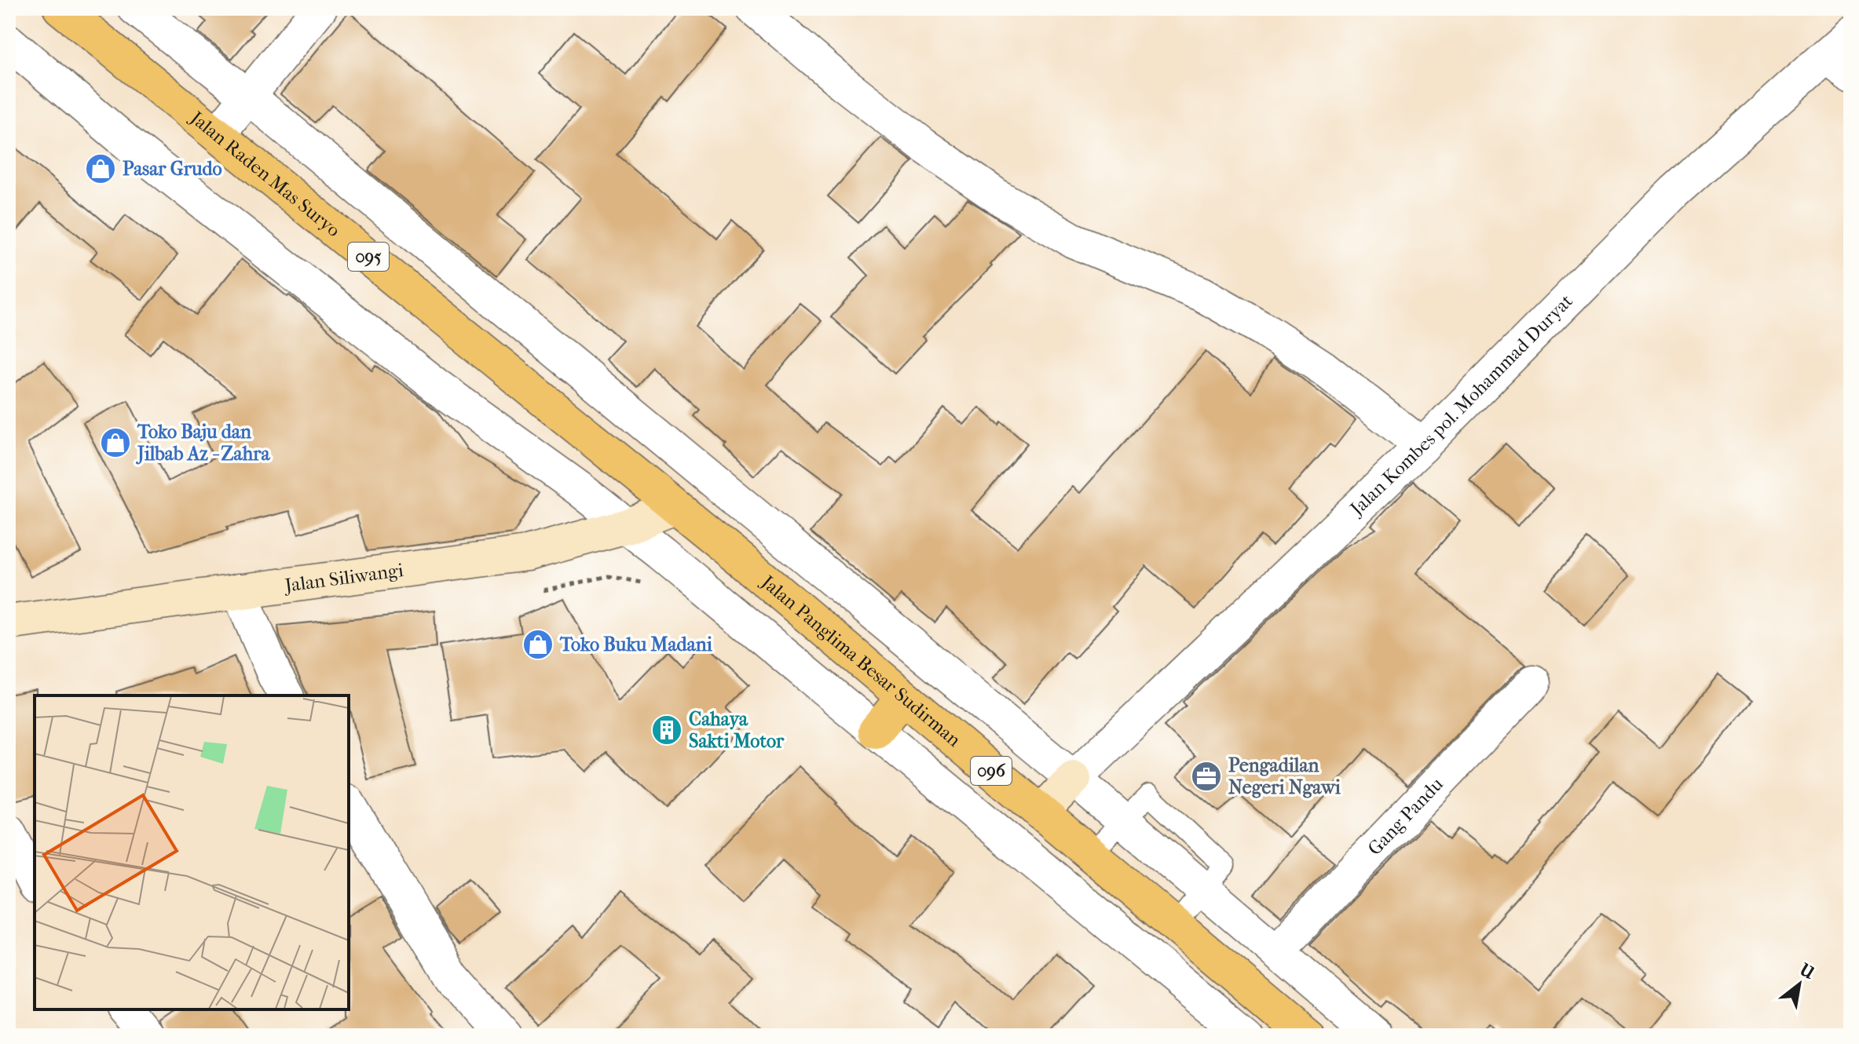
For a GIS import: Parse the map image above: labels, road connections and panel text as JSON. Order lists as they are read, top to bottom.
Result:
{
  "streets": {
    "main road": [
      "Jalan Raden Mas Suryo",
      "095",
      "Jalan Siliwangi",
      "Jalan Panglima Besar Sudirman",
      "096"
    ],
    "street": ["Jalan Kombes pol. Mohammad Duryat", "Gang Pandu"]
  },
  "crossings": [
    ["Jalan Raden Mas Suryo", "Jalan Siliwangi"],
    ["Jalan Raden Mas Suryo", "Jalan Panglima Besar Sudirman"],
    ["Jalan Siliwangi", "Jalan Panglima Besar Sudirman"]
  ],
  "places": {
    "shop": ["Pasar Grudo", "Toko Baju dan Jilbab Az - Zahra", "Toko Buku Madani"],
    "building": ["Cahaya Sakti Motor"],
    "office": ["Pengadilan Negeri Ngawi"]
  },
  "north": "top right"
}
